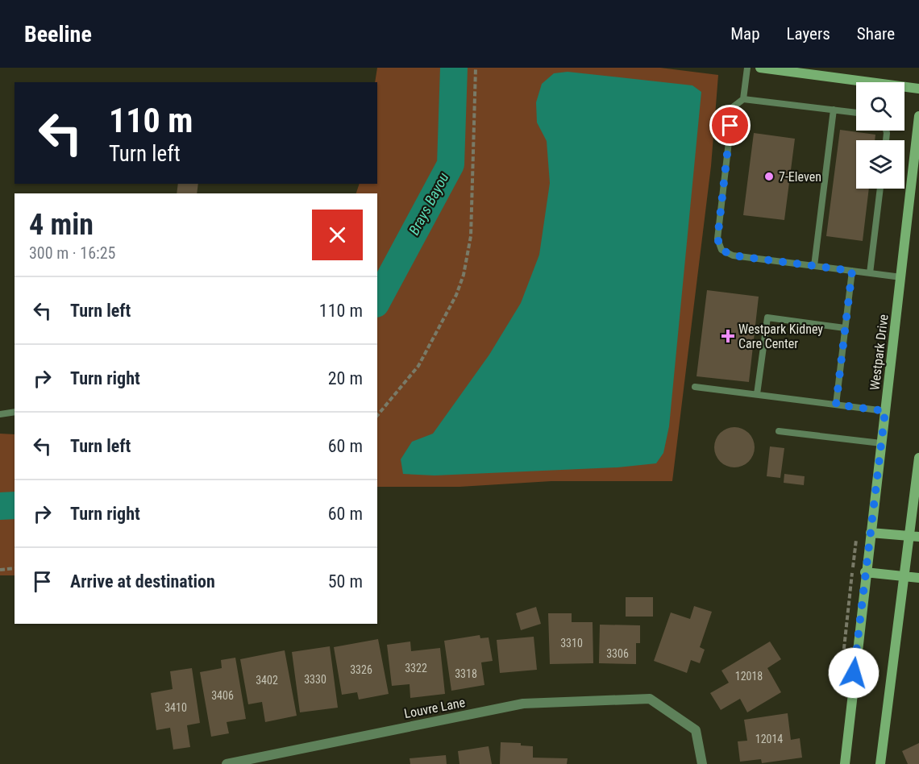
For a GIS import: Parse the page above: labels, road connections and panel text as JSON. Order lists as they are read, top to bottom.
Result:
{
  "streets": {
    "main road": ["Westpark Drive"],
    "street": ["Louvre Lane"]
  },
  "water": ["Brays Bayou"],
  "places": {
    "other": ["7-Eleven"],
    "health": ["Westpark Kidney Care Center"]
  },
  "house_numbers": [
    "3310",
    "3306",
    "3322",
    "3326",
    "3318",
    "12018",
    "3330",
    "3402",
    "3406",
    "3410",
    "12014"
  ],
  "page": {
    "header": "Beeline",
    "nav": ["Map", "Layers", "Share"],
    "turn": ["110 m", "Turn left"],
    "heading": ["4 min", "300 m · 16:25"],
    "list": [
      {
        "name": "Turn left",
        "value": "110 m"
      },
      {
        "name": "Turn right",
        "value": "20 m"
      },
      {
        "name": "Turn left",
        "value": "60 m"
      },
      {
        "name": "Turn right",
        "value": "60 m"
      },
      {
        "name": "Arrive at destination",
        "value": "50 m"
      }
    ]
  }
}
